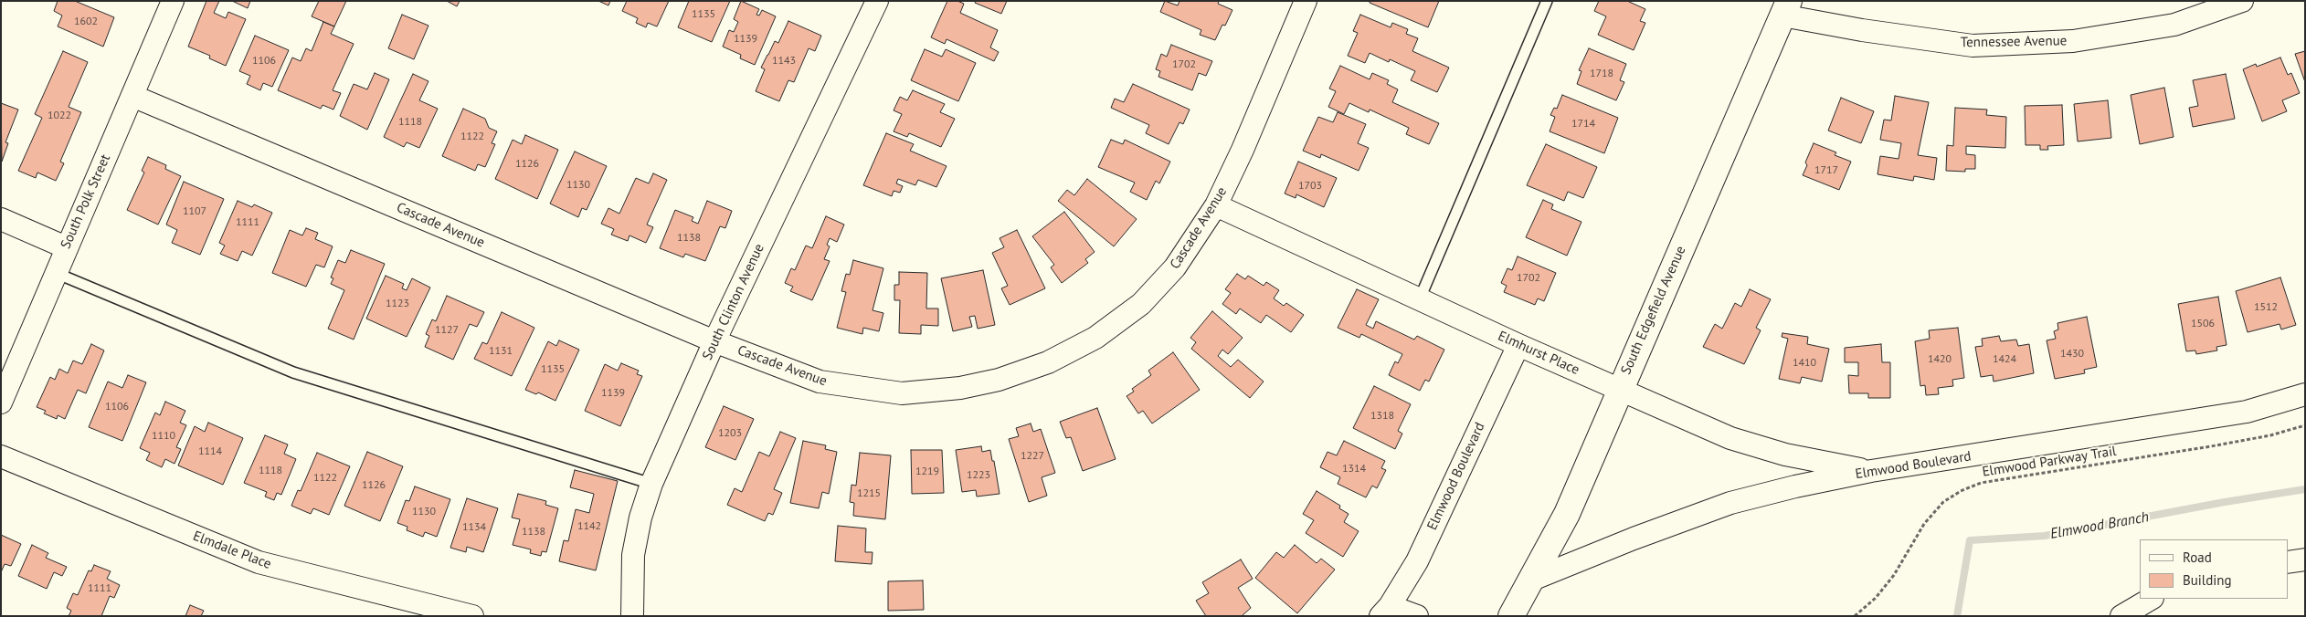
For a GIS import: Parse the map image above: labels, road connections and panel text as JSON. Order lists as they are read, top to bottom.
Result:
{
  "streets": {
    "street": [
      "Tennessee Avenue",
      "South Polk Street",
      "Cascade Avenue",
      "South Clinton Avenue",
      "South Edgefield Avenue",
      "Elmhurst Place",
      "Elmwood Boulevard",
      "Elmdale Place"
    ],
    "path": ["Elmwood Parkway Trail"]
  },
  "crossings": [
    ["Tennessee Avenue", "South Edgefield Avenue"],
    ["South Polk Street", "Cascade Avenue"],
    ["Cascade Avenue", "South Clinton Avenue"],
    ["Cascade Avenue", "Elmhurst Place"],
    ["South Edgefield Avenue", "Elmhurst Place"],
    ["South Edgefield Avenue", "Elmwood Boulevard"],
    ["Elmhurst Place", "Elmwood Boulevard"]
  ],
  "water": ["Elmwood Branch"],
  "house_numbers": [
    "1135",
    "1602",
    "1139",
    "1106",
    "1143",
    "1702",
    "1718",
    "1022",
    "1118",
    "1714",
    "1122",
    "1126",
    "1717",
    "1130",
    "1703",
    "1107",
    "1111",
    "1138",
    "1702",
    "1123",
    "1512",
    "1506",
    "1127",
    "1131",
    "1430",
    "1420",
    "1424",
    "1410",
    "1135",
    "1139",
    "1106",
    "1318",
    "1203",
    "1110",
    "1114",
    "1227",
    "1314",
    "1118",
    "1219",
    "1223",
    "1122",
    "1126",
    "1215",
    "1130",
    "1142",
    "1134",
    "1138",
    "1111"
  ],
  "legend": ["Road", "Building"]
}
